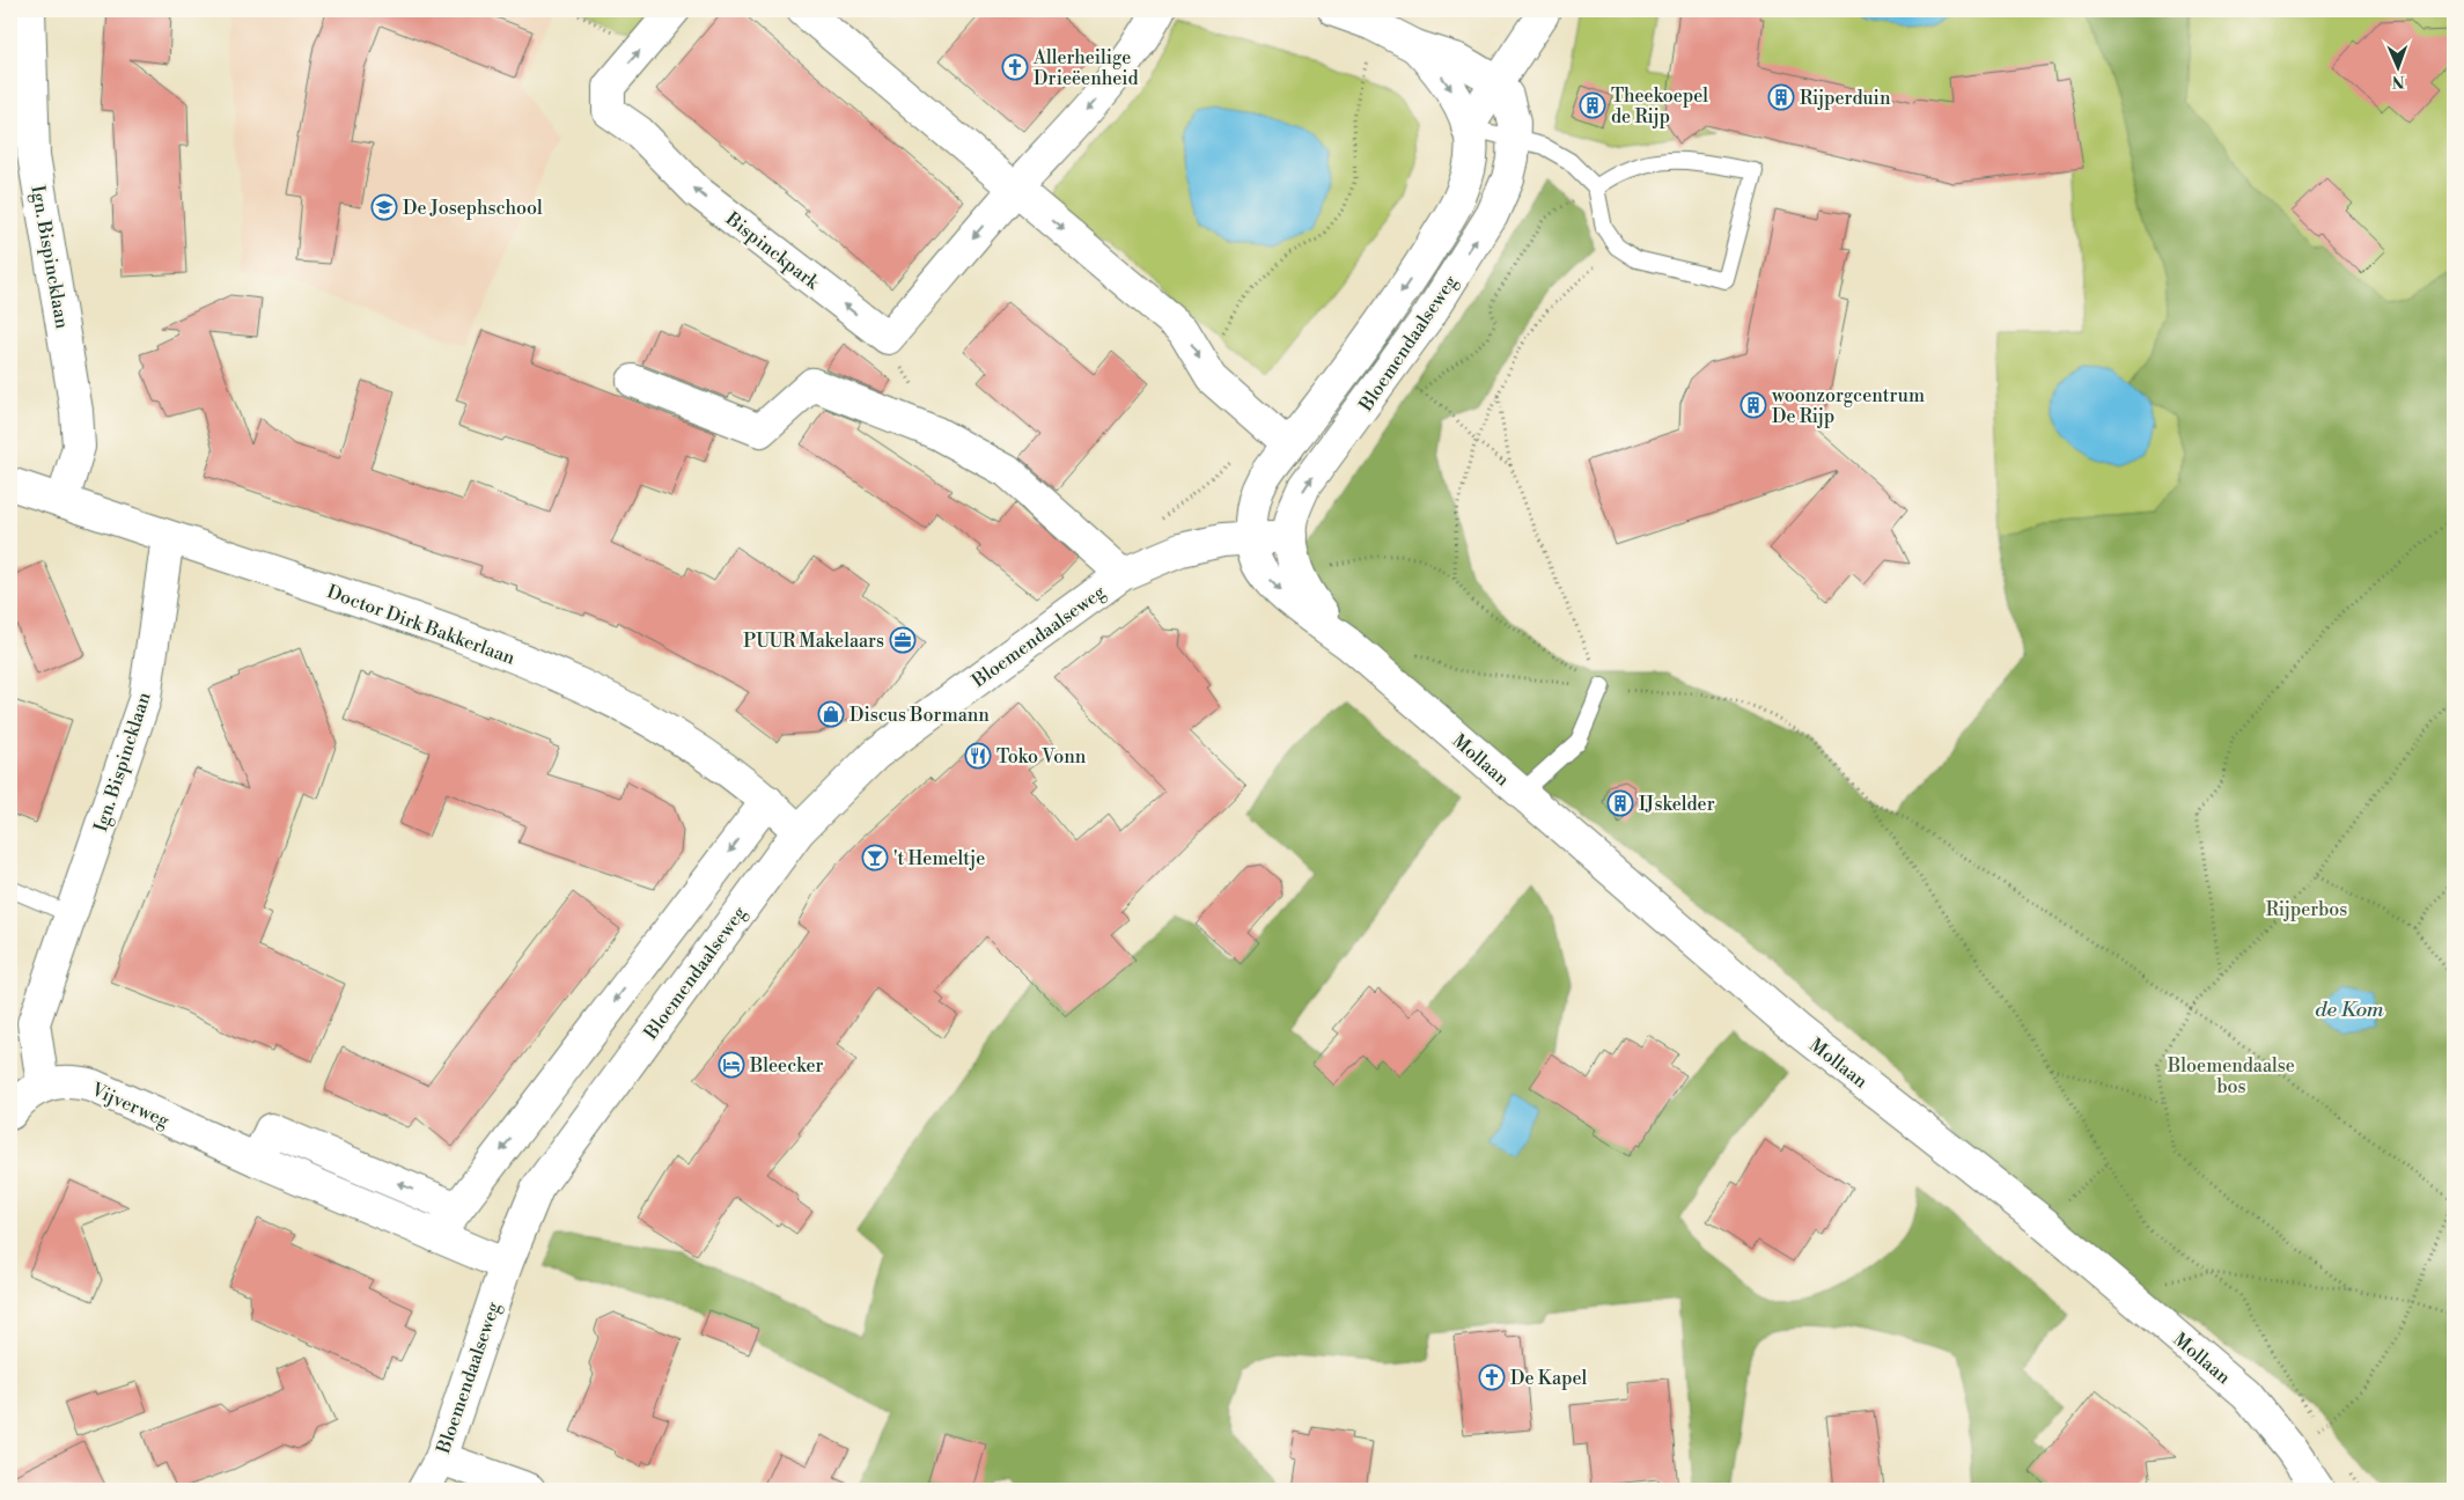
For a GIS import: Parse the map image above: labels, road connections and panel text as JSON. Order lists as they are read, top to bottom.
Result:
{
  "streets": {
    "street": [
      "Bispinckpark",
      "Ign. Bispincklaan",
      "Bloemendaalseweg",
      "Doctor Dirk Bakkerlaan",
      "Mollaan",
      "Vijverweg"
    ]
  },
  "crossings": [
    ["Ign. Bispincklaan", "Doctor Dirk Bakkerlaan"],
    ["Ign. Bispincklaan", "Vijverweg"],
    ["Bloemendaalseweg", "Doctor Dirk Bakkerlaan"],
    ["Bloemendaalseweg", "Mollaan"],
    ["Bloemendaalseweg", "Vijverweg"]
  ],
  "water": ["de Kom"],
  "parks": ["Rijperbos", "Bloemendaalse bos"],
  "places": {
    "church": ["Allerheilige Drieëenheid", "De Kapel"],
    "building": [
      "Rijperduin",
      "Theekoepel de Rijp",
      "woonzorgcentrum De Rijp",
      "IJskelder"
    ],
    "school or university": ["De Josephschool"],
    "office": ["PUUR Makelaars"],
    "shop": ["Discus Bormann"],
    "restaurant": ["Toko Vonn"],
    "bar": ["'t Hemeltje"],
    "hotel": ["Bleecker"]
  },
  "north": "bottom"
}
